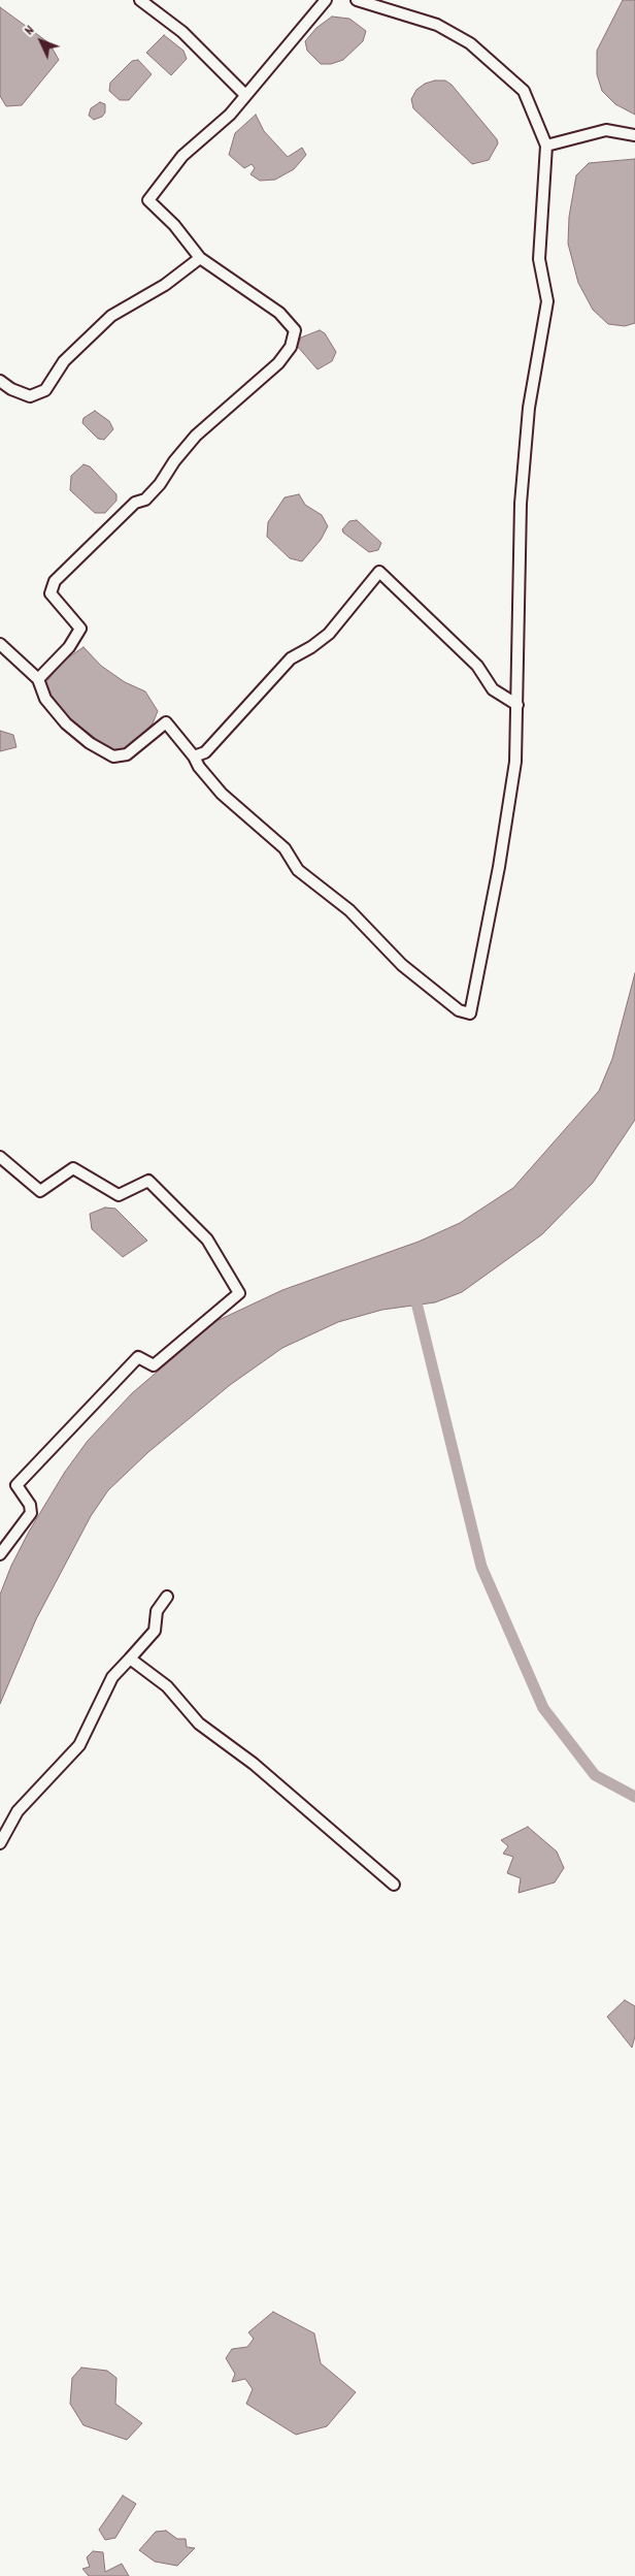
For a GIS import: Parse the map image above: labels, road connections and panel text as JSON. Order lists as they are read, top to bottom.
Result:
{
  "north": "top left"
}
